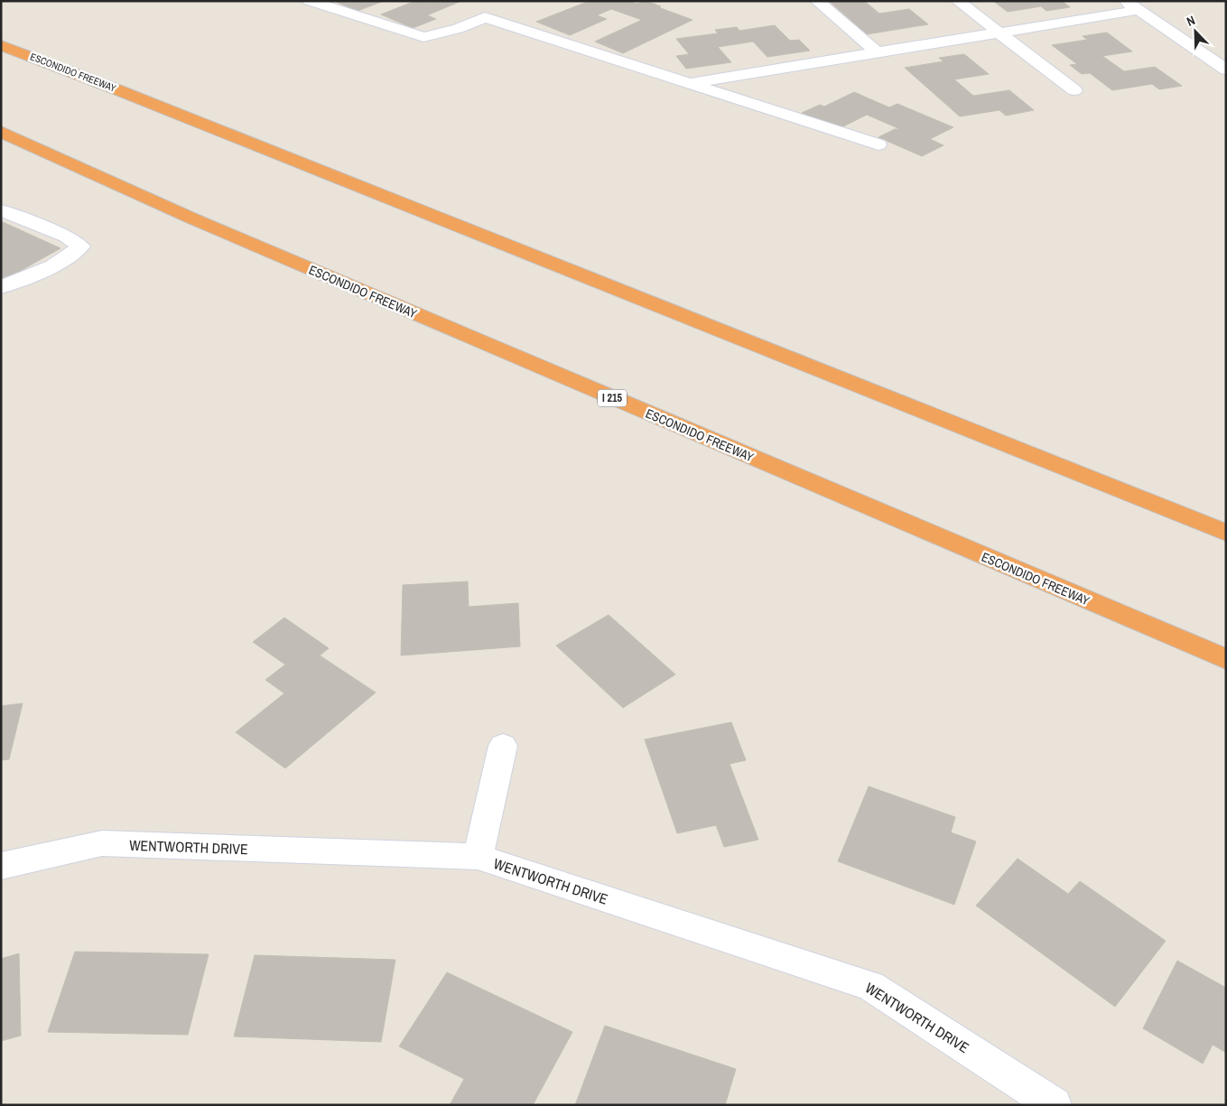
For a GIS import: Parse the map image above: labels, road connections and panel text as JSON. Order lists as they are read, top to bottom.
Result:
{
  "streets": {
    "highway": ["ESCONDIDO FREEWAY", "I 215"],
    "street": ["WENTWORTH DRIVE"]
  },
  "north": "top left"
}
